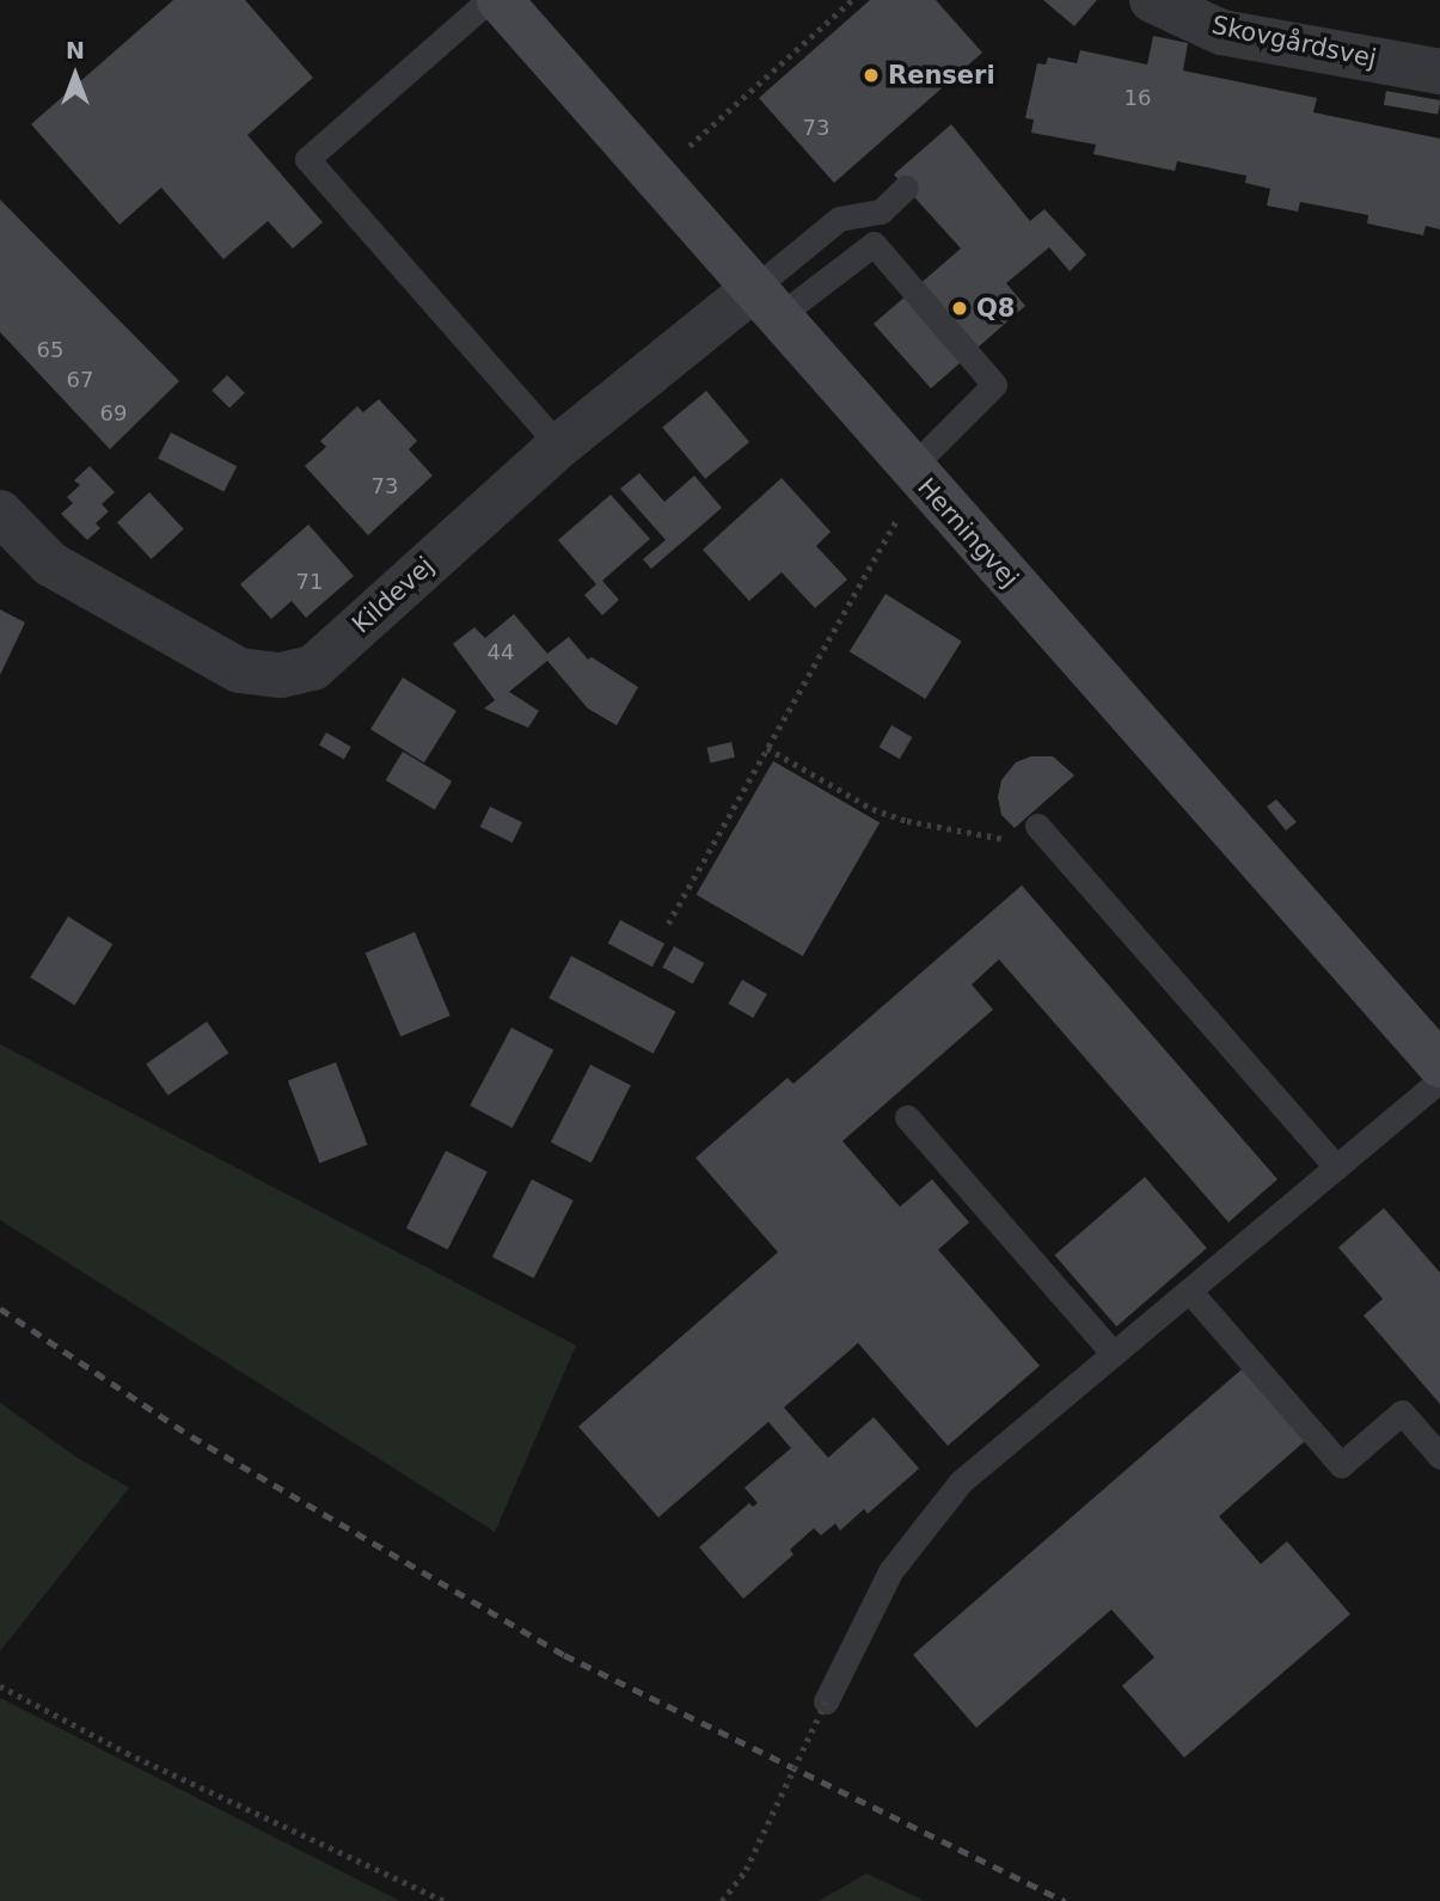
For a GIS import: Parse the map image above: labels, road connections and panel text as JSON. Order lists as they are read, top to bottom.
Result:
{
  "streets": {
    "street": ["Skovgårdsvej", "Herningvej", "Kildevej"]
  },
  "crossings": [
    ["Herningvej", "Kildevej"]
  ],
  "places": ["Renseri", "Q8"],
  "house_numbers": [
    "16",
    "73",
    "65",
    "67",
    "69",
    "73",
    "71",
    "44"
  ],
  "north": "top"
}
